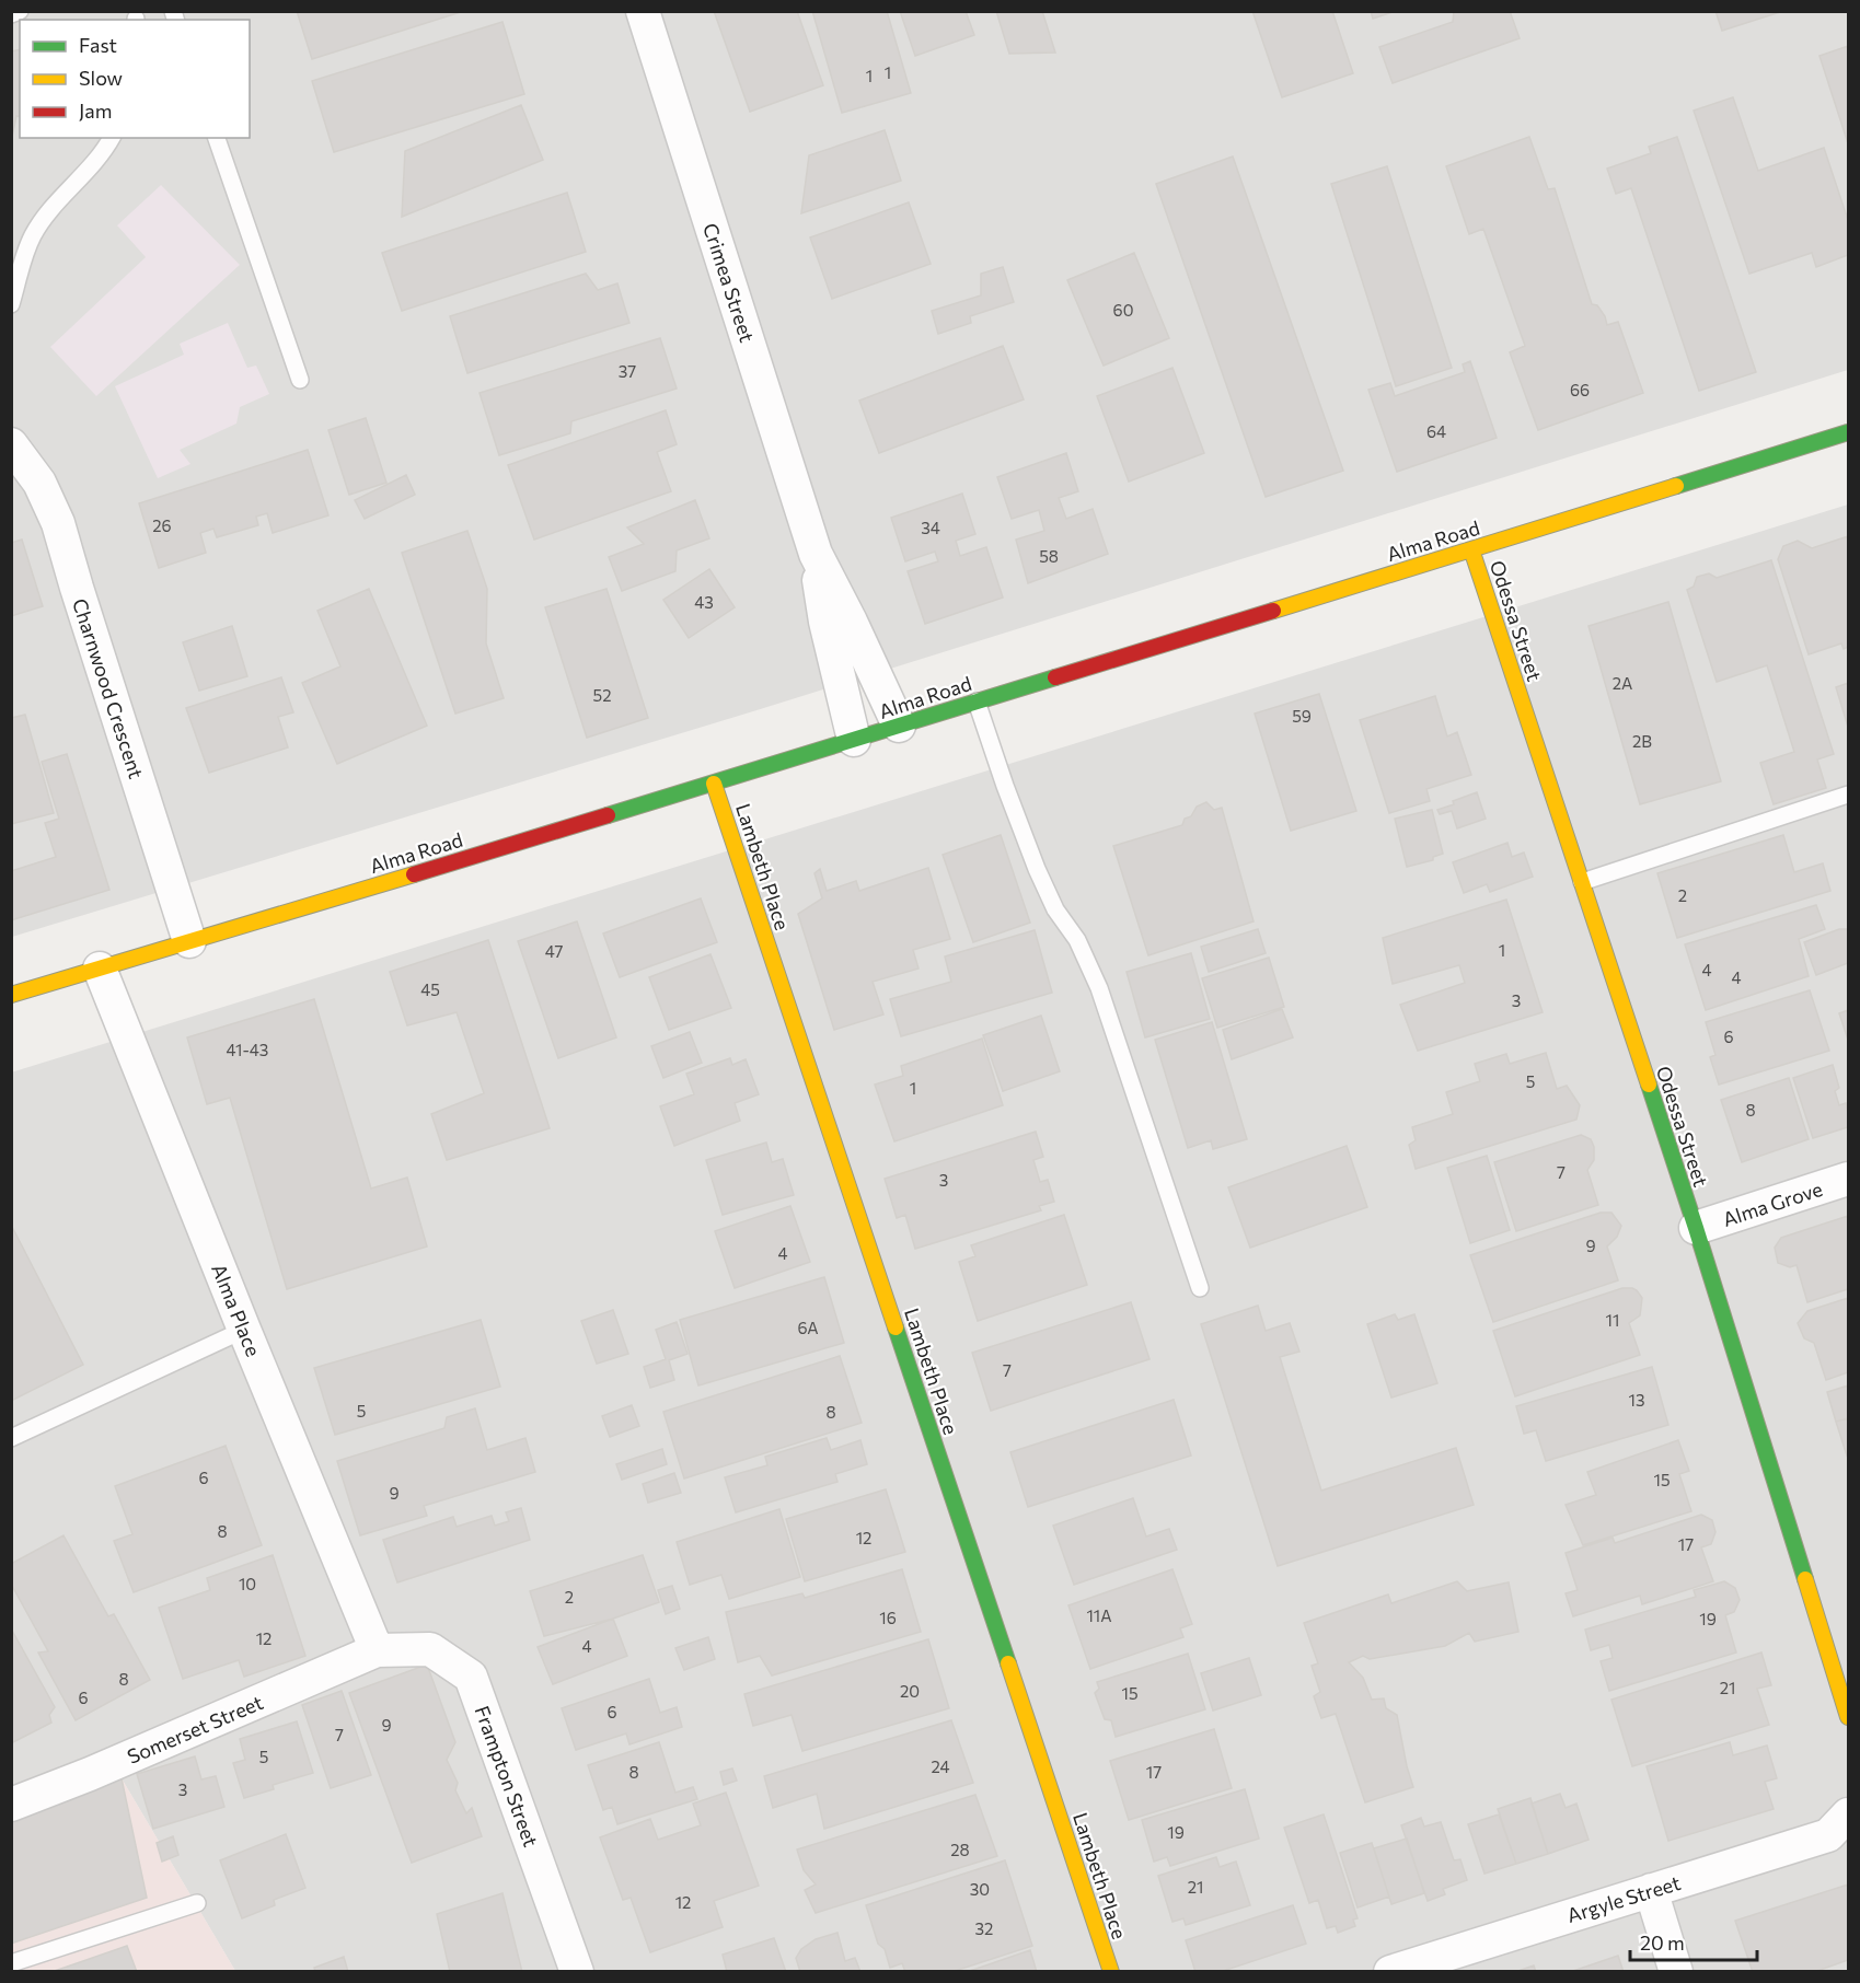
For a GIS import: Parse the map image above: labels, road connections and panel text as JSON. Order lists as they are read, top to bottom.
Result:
{
  "streets": {
    "street": [
      "Crimea Street",
      "Alma Road",
      "Odessa Street",
      "Charnwood Crescent",
      "Lambeth Place",
      "Alma Grove",
      "Alma Place",
      "Somerset Street",
      "Frampton Street",
      "Argyle Street"
    ]
  },
  "crossings": [
    ["Crimea Street", "Alma Road"],
    ["Alma Road", "Odessa Street"],
    ["Alma Road", "Charnwood Crescent"],
    ["Alma Road", "Lambeth Place"],
    ["Alma Road", "Alma Place"],
    ["Odessa Street", "Alma Grove"],
    ["Alma Place", "Somerset Street"],
    ["Alma Place", "Frampton Street"],
    ["Somerset Street", "Frampton Street"]
  ],
  "house_numbers": [
    "1",
    "1",
    "60",
    "37",
    "66",
    "64",
    "26",
    "34",
    "58",
    "43",
    "2A",
    "52",
    "59",
    "2B",
    "2",
    "1",
    "47",
    "4",
    "4",
    "45",
    "3",
    "6",
    "41-43",
    "5",
    "1",
    "8",
    "7",
    "3",
    "9",
    "4",
    "11",
    "6A",
    "7",
    "13",
    "5",
    "8",
    "6",
    "15",
    "9",
    "8",
    "12",
    "17",
    "10",
    "2",
    "11A",
    "16",
    "19",
    "12",
    "4",
    "8",
    "21",
    "20",
    "15",
    "6",
    "6",
    "9",
    "7",
    "5",
    "24",
    "8",
    "17",
    "3",
    "19",
    "28",
    "21",
    "30",
    "12",
    "32"
  ],
  "legend": ["Fast", "Slow", "Jam"],
  "scale_bar": "20 m"
}
